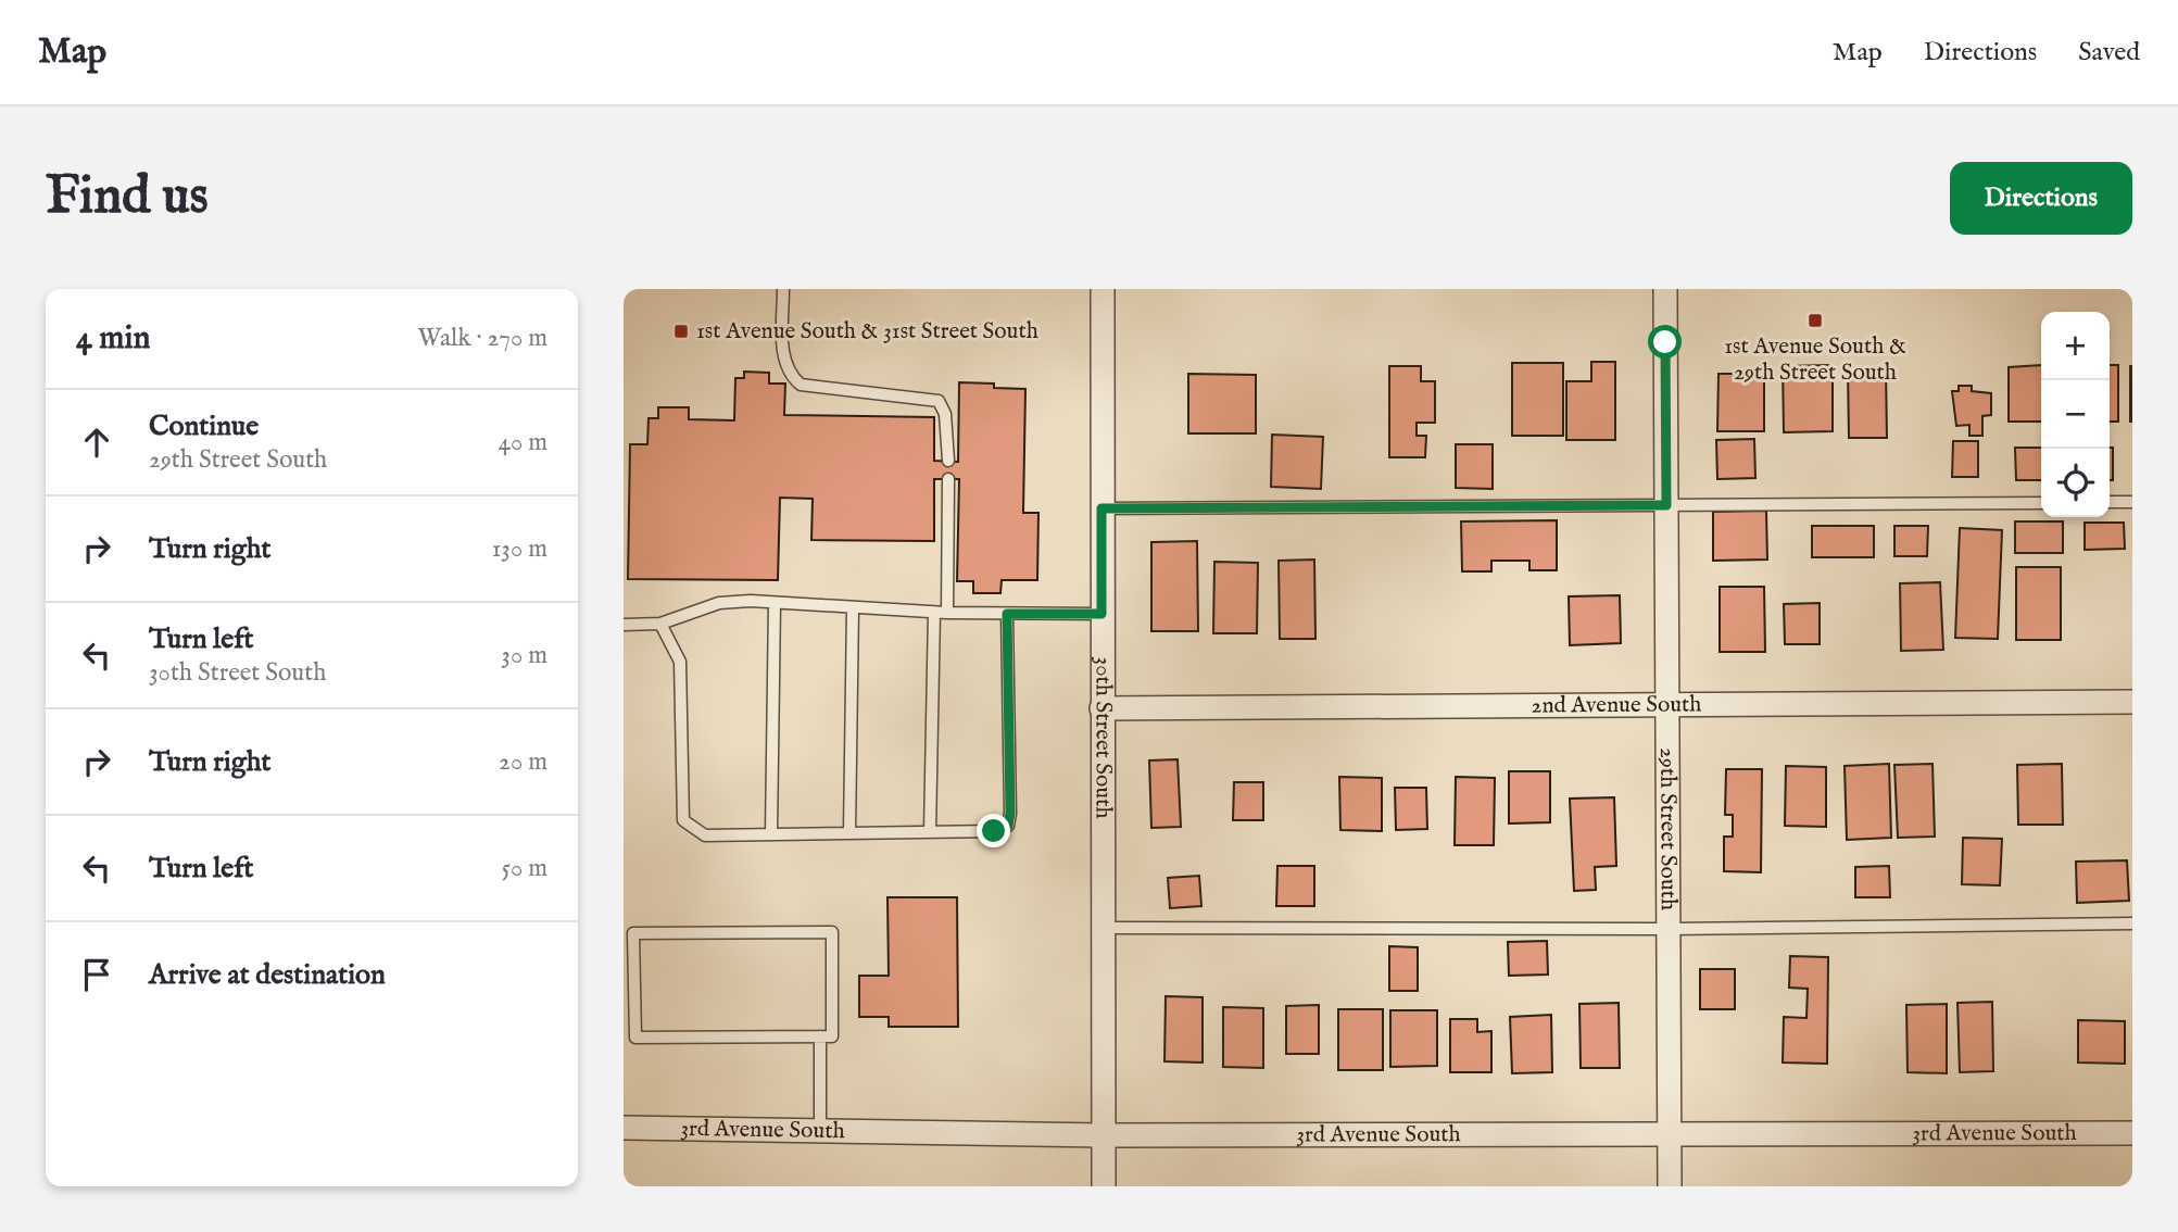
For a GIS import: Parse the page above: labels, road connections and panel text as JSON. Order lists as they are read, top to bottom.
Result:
{
  "streets": {
    "street": [
      "2nd Avenue South",
      "30th Street South",
      "29th Street South",
      "3rd Avenue South"
    ]
  },
  "crossings": [
    ["2nd Avenue South", "30th Street South"],
    ["2nd Avenue South", "29th Street South"],
    ["30th Street South", "3rd Avenue South"],
    ["29th Street South", "3rd Avenue South"]
  ],
  "places": {
    "transit": ["1st Avenue South & 29th Street South", "1st Avenue South & 31st Street South"]
  },
  "page": {
    "header": "Map",
    "nav": ["Map", "Directions", "Saved"],
    "buttons": "Directions",
    "title": "Find us",
    "heading": ["4 min", "Walk · 270 m"],
    "map_buttons": ["+", "−"],
    "list": [
      ["Continue", "29th Street South", "40 m"],
      ["Turn right", "130 m"],
      ["Turn left", "30th Street South", "30 m"],
      ["Turn right", "20 m"],
      ["Turn left", "50 m"],
      "Arrive at destination"
    ]
  }
}
